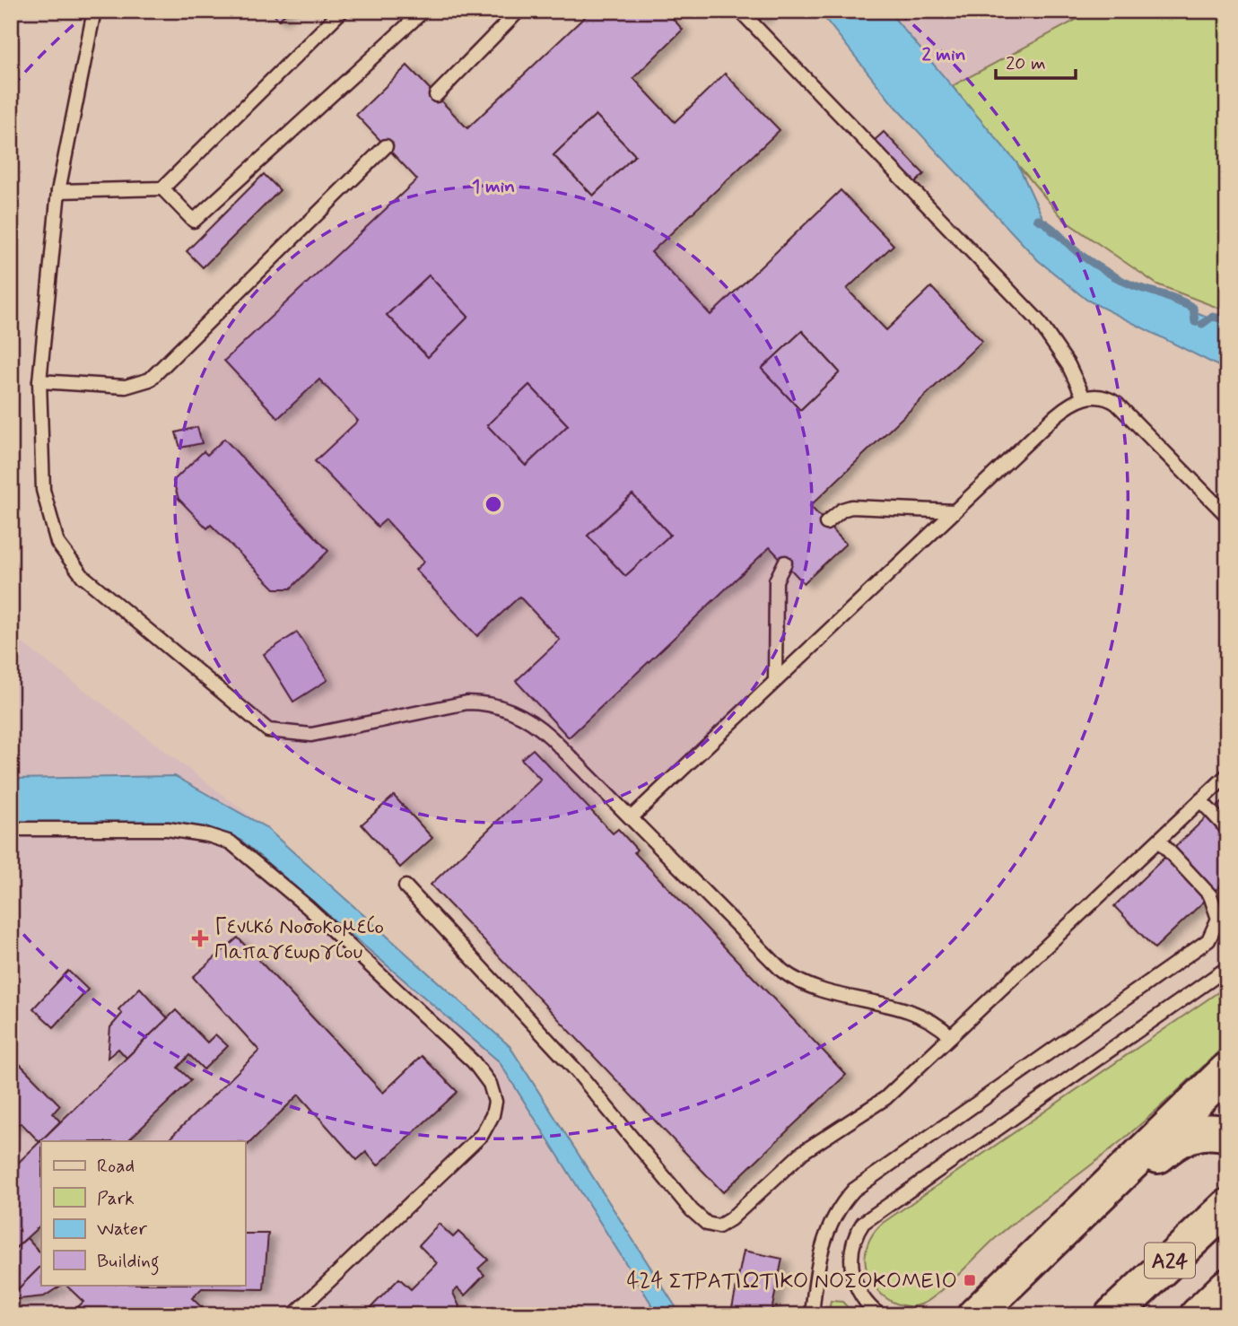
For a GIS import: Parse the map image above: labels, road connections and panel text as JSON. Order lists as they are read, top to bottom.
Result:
{
  "streets": {
    "main road": ["Α24"]
  },
  "places": {
    "health": ["Γενικό Νοσοκομείο Παπαγεωργίου"],
    "transit": ["424 ΣΤΡΑΤΙΩΤΙΚΟ ΝΟΣΟΚΟΜΕΙΟ"]
  },
  "legend": [
    "Road",
    "Park",
    "Water",
    "Building"
  ],
  "scale_bar": "20 m",
  "rings": ["2 min", "1 min"]
}
